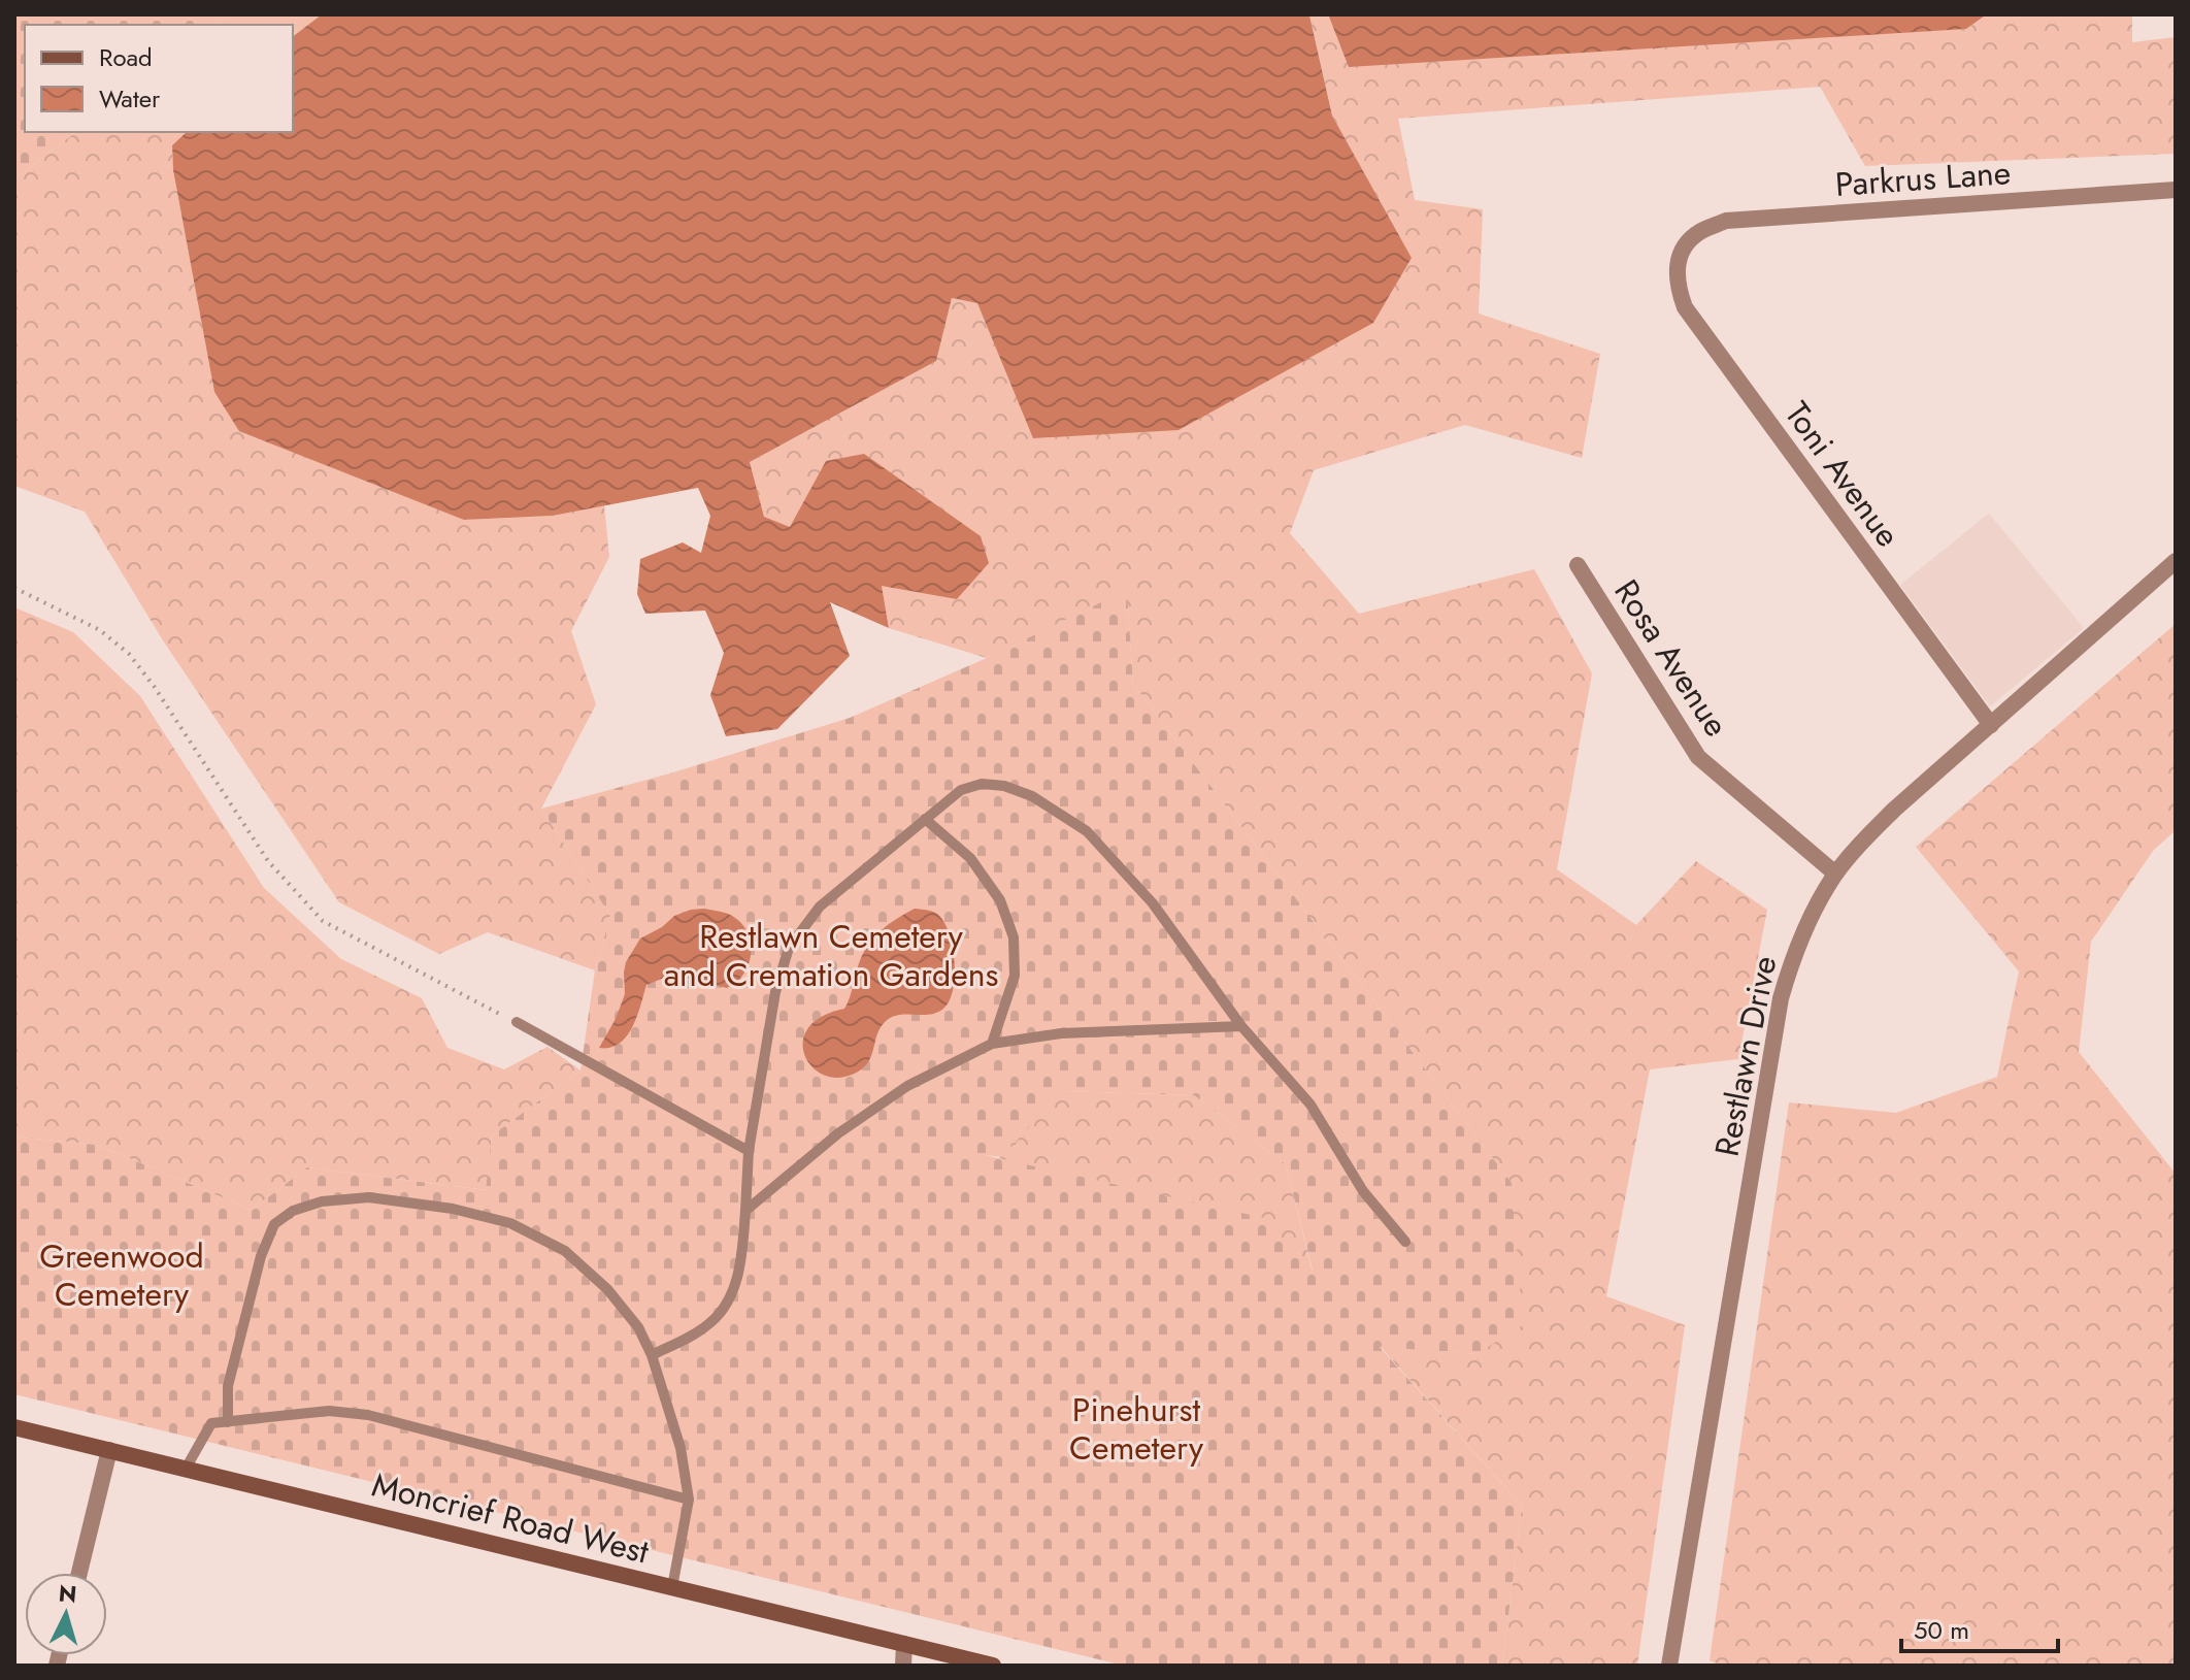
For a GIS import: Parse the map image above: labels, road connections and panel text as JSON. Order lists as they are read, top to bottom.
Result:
{
  "streets": {
    "main road": ["Moncrief Road West"],
    "street": [
      "Parkrus Lane",
      "Toni Avenue",
      "Rosa Avenue",
      "Restlawn Drive"
    ]
  },
  "crossings": [
    ["Parkrus Lane", "Toni Avenue"],
    ["Toni Avenue", "Restlawn Drive"],
    ["Rosa Avenue", "Restlawn Drive"]
  ],
  "parks": ["Restlawn Cemetery and Cremation Gardens", "Greenwood Cemetery", "Pinehurst Cemetery"],
  "legend": ["Road", "Water"],
  "scale_bar": "50 m",
  "north": "top"
}
